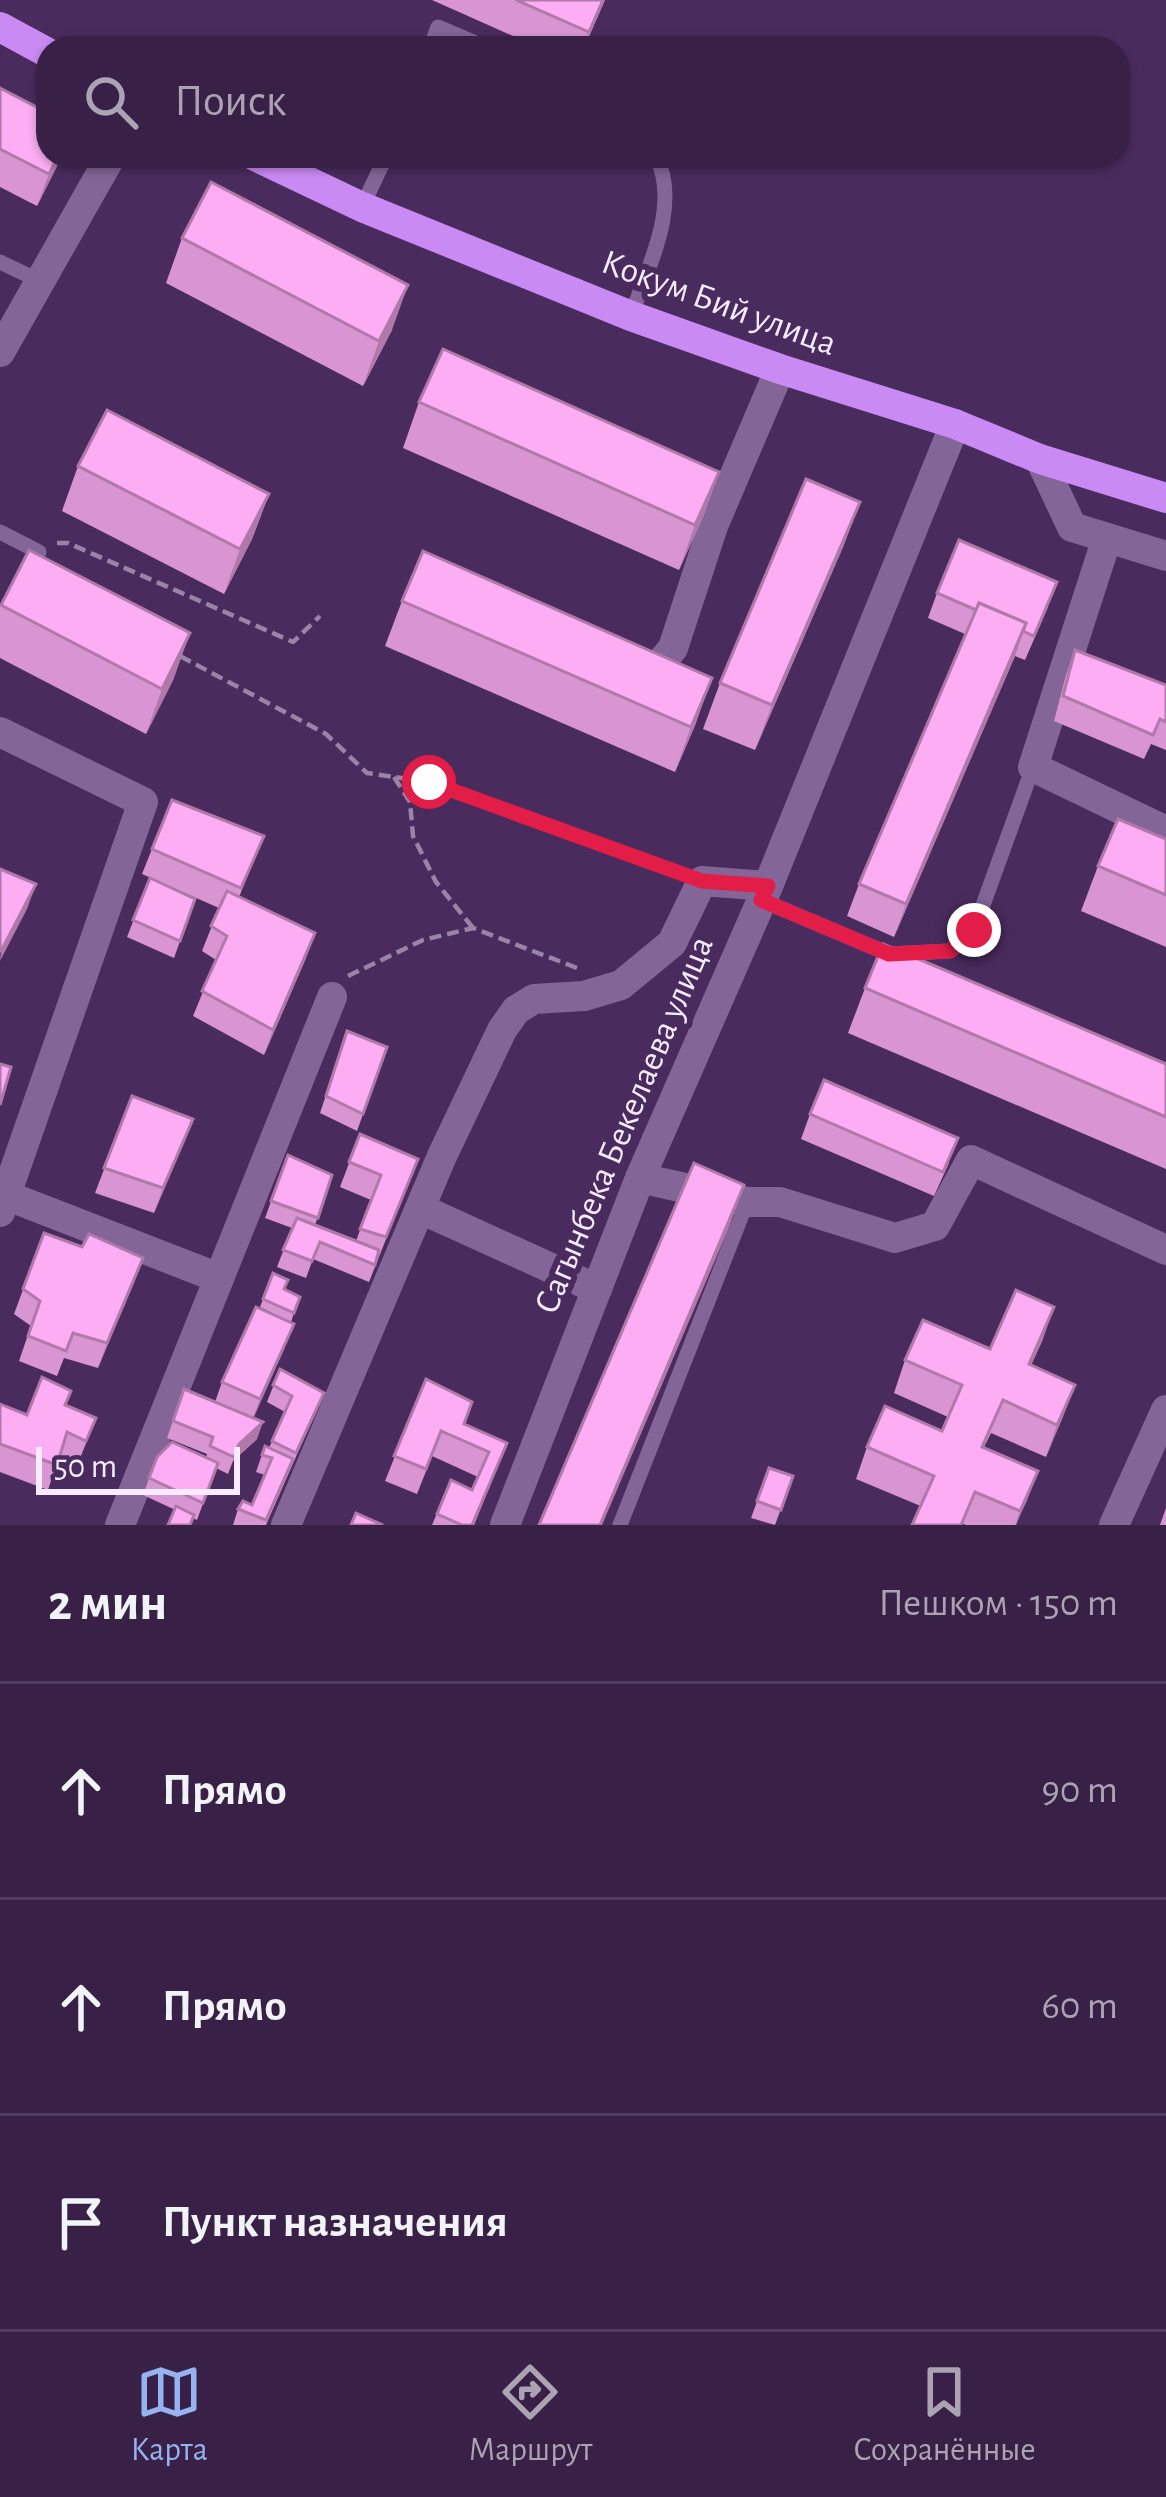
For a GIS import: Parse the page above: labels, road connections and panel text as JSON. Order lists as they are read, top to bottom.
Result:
{
  "streets": {
    "main road": ["Кокум Бий улица"],
    "street": ["Сагынбека Бекелаева улица"]
  },
  "crossings": [
    ["Кокум Бий улица", "Сагынбека Бекелаева улица"]
  ],
  "scale_bar": "50 m",
  "page": {
    "search": "Поиск",
    "scale": "50 m",
    "heading": ["2 мин", "Пешком · 150 m"],
    "list": [
      ["Прямо", "90 m"],
      ["Прямо", "60 m"],
      "Пункт назначения"
    ],
    "nav": ["Карта", "Маршрут", "Сохранённые"]
  }
}
